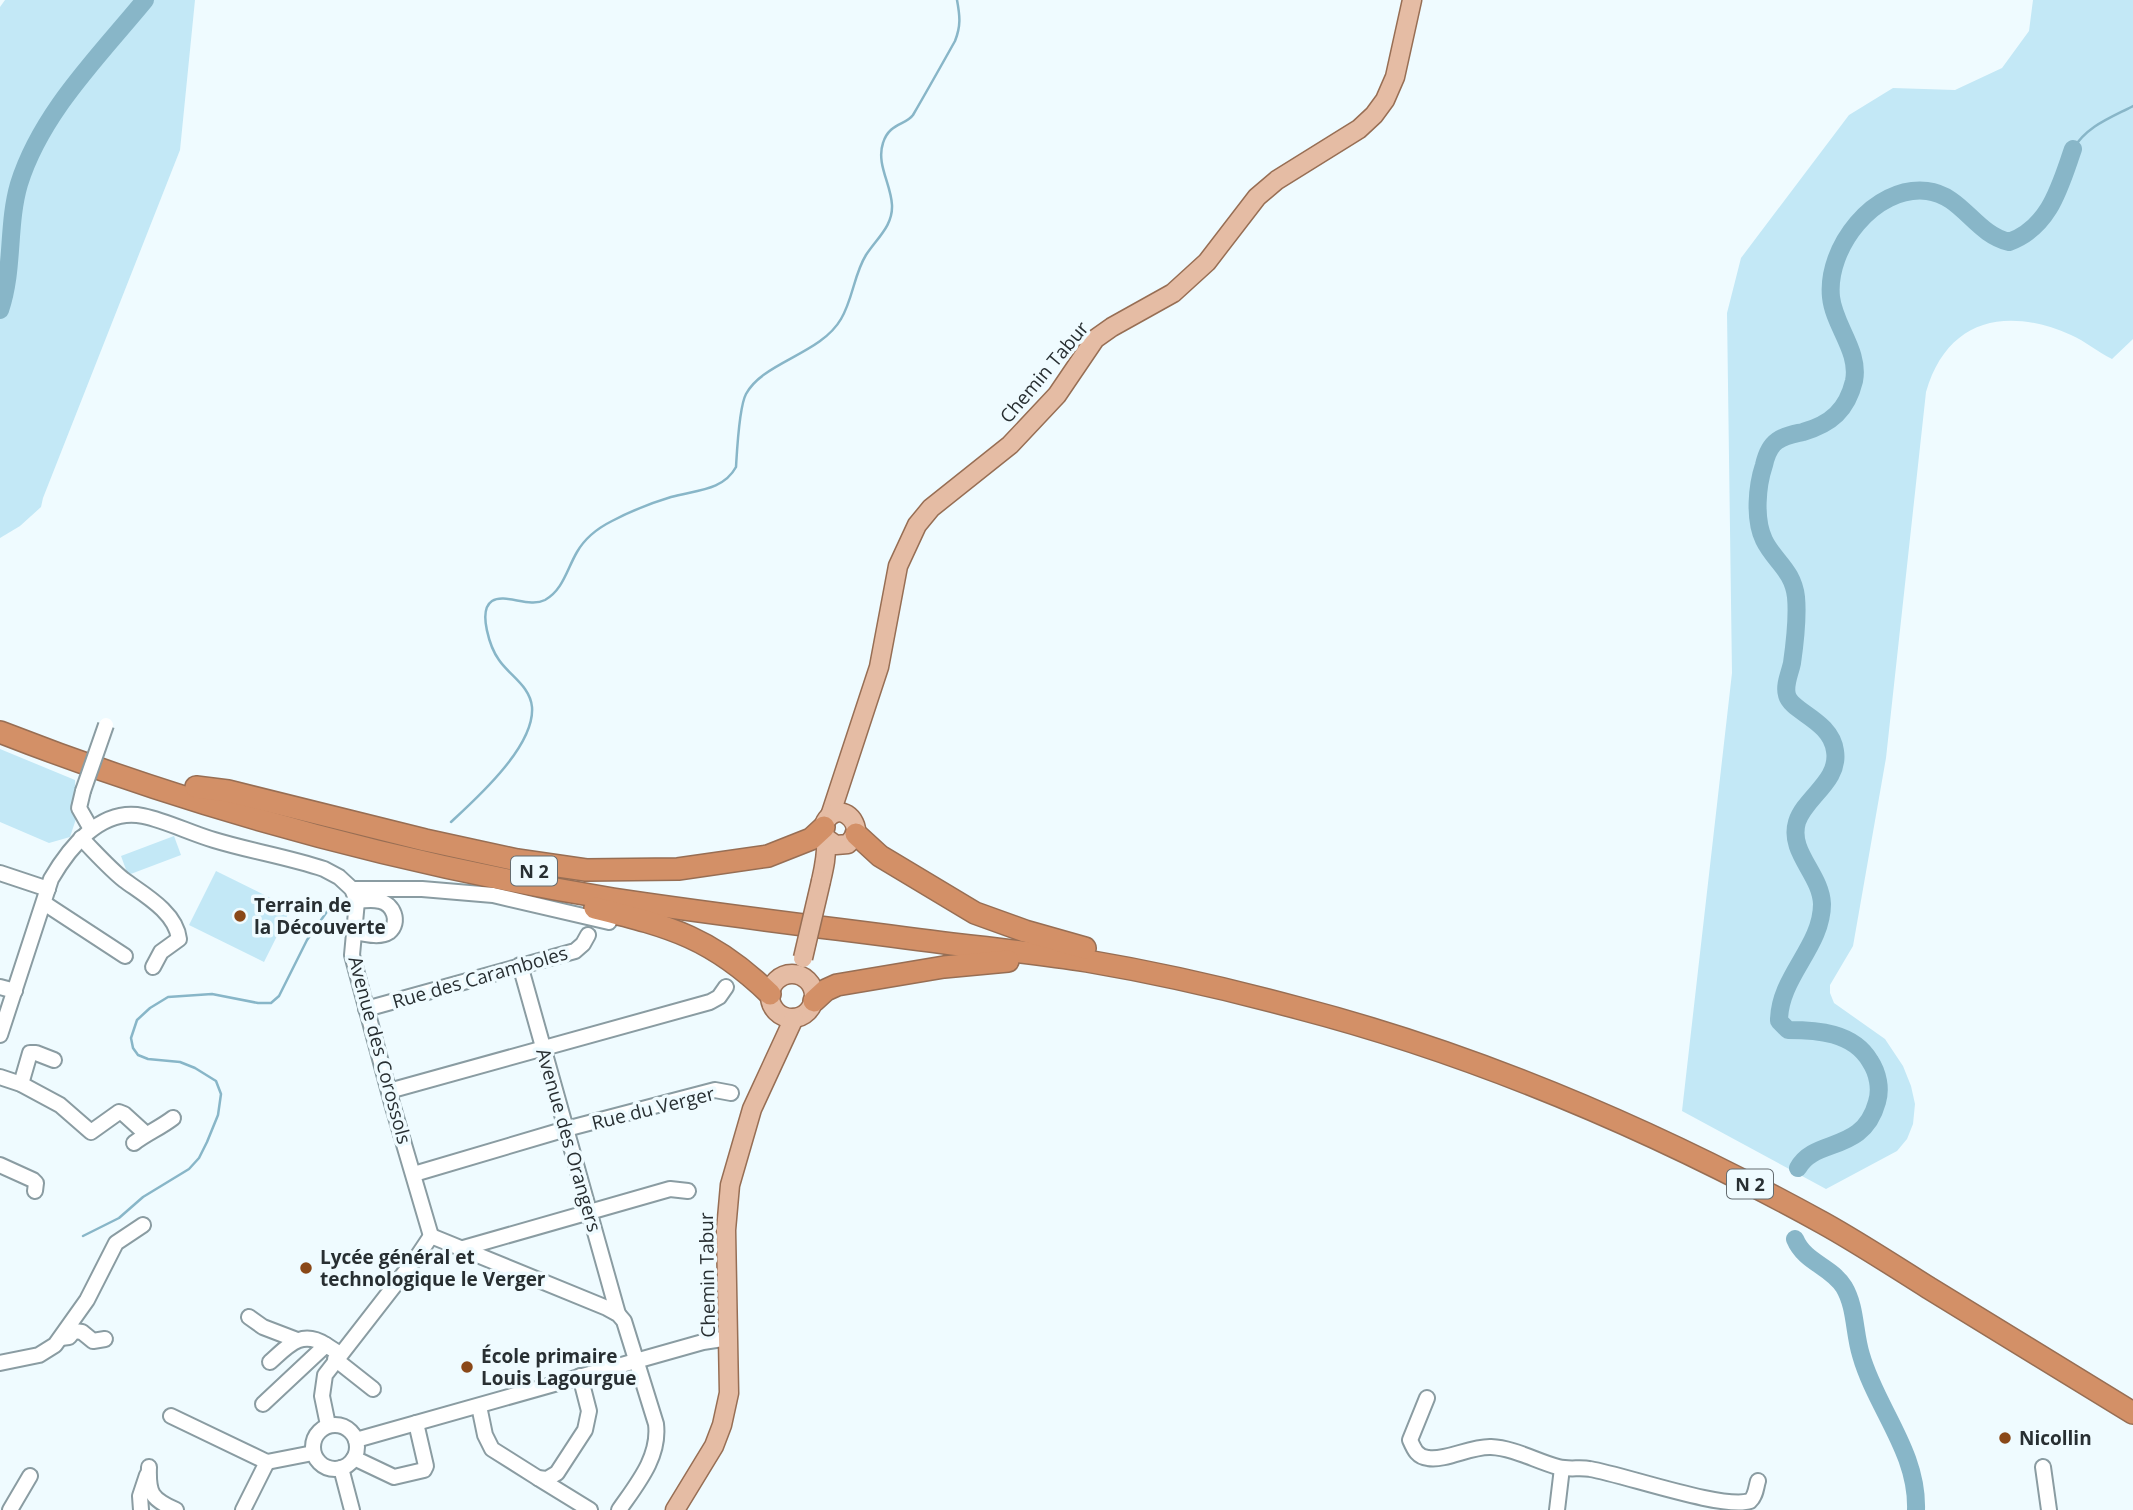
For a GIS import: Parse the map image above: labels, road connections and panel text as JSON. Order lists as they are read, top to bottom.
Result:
{
  "streets": {
    "highway": ["N 2"],
    "main road": ["Chemin Tabur"],
    "street": [
      "Rue des Caramboles",
      "Avenue des Corossols",
      "Rue du Verger",
      "Avenue des Orangers"
    ]
  },
  "crossings": [
    ["Rue des Caramboles", "Avenue des Corossols"],
    ["Rue des Caramboles", "Avenue des Orangers"],
    ["Avenue des Corossols", "Rue du Verger"],
    ["Rue du Verger", "Avenue des Orangers"]
  ],
  "places": [
    "Terrain de la Découverte",
    "Lycée général et technologique le Verger",
    "École primaire Louis Lagourgue",
    "Nicollin"
  ]
}
